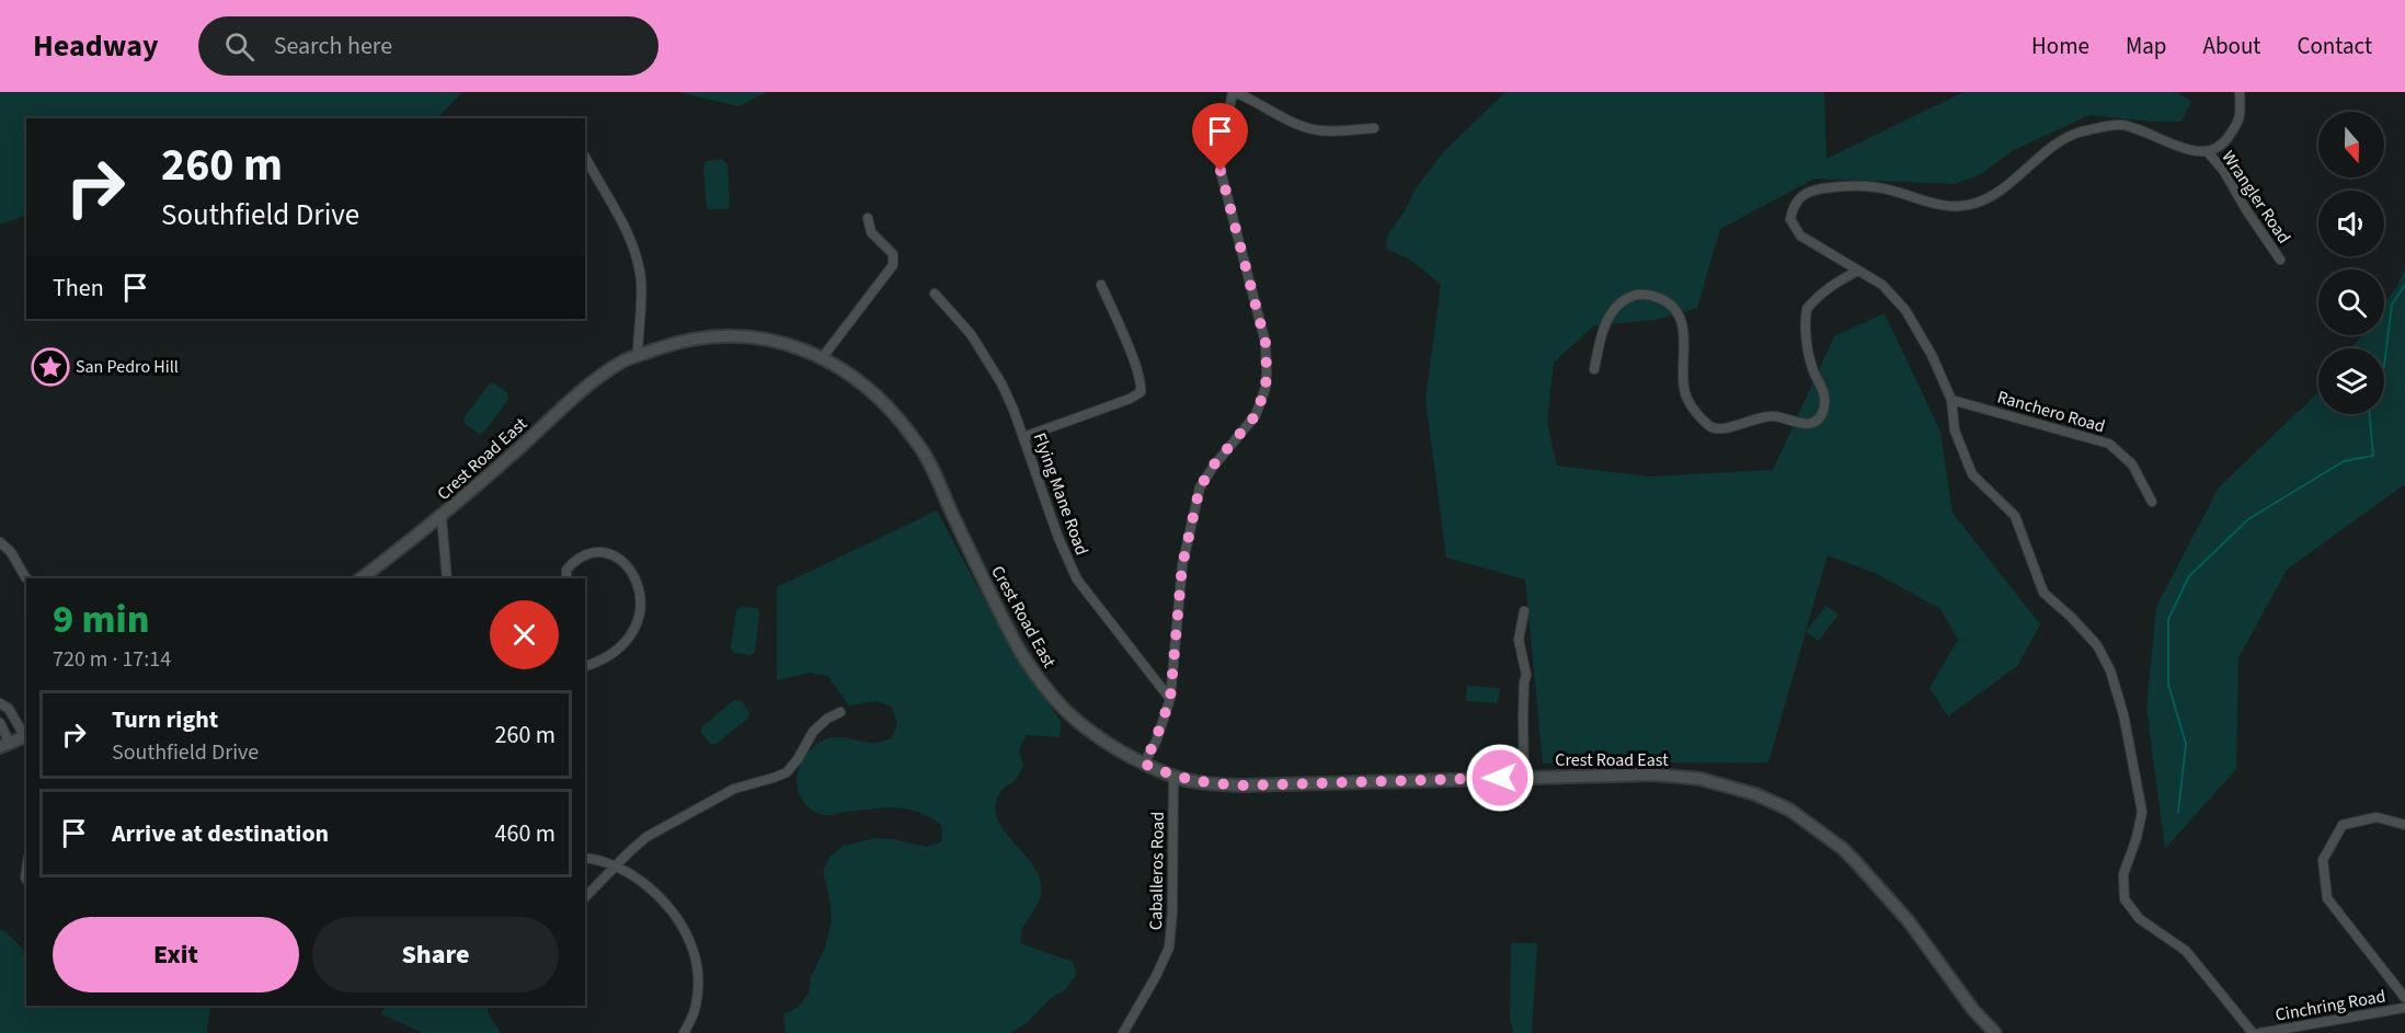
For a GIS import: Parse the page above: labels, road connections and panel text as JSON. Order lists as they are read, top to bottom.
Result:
{
  "streets": {
    "street": [
      "Wrangler Road",
      "Ranchero Road",
      "Crest Road East",
      "Flying Mane Road",
      "Caballeros Road",
      "Cinchring Road"
    ]
  },
  "crossings": [
    ["Crest Road East", "Caballeros Road"]
  ],
  "places": {
    "place": ["San Pedro Hill"]
  },
  "north": "bottom",
  "page": {
    "header": "Headway",
    "search": "Search here",
    "nav": [
      "Home",
      "Map",
      "About",
      "Contact"
    ],
    "turn": ["260 m", "Southfield Drive"],
    "then": "Then",
    "heading": ["9 min", "720 m · 17:14"],
    "list": [
      {
        "name": "Turn right",
        "note": "Southfield Drive",
        "value": "260 m"
      },
      {
        "name": "Arrive at destination",
        "value": "460 m"
      }
    ],
    "buttons": ["Exit", "Share"]
  }
}
